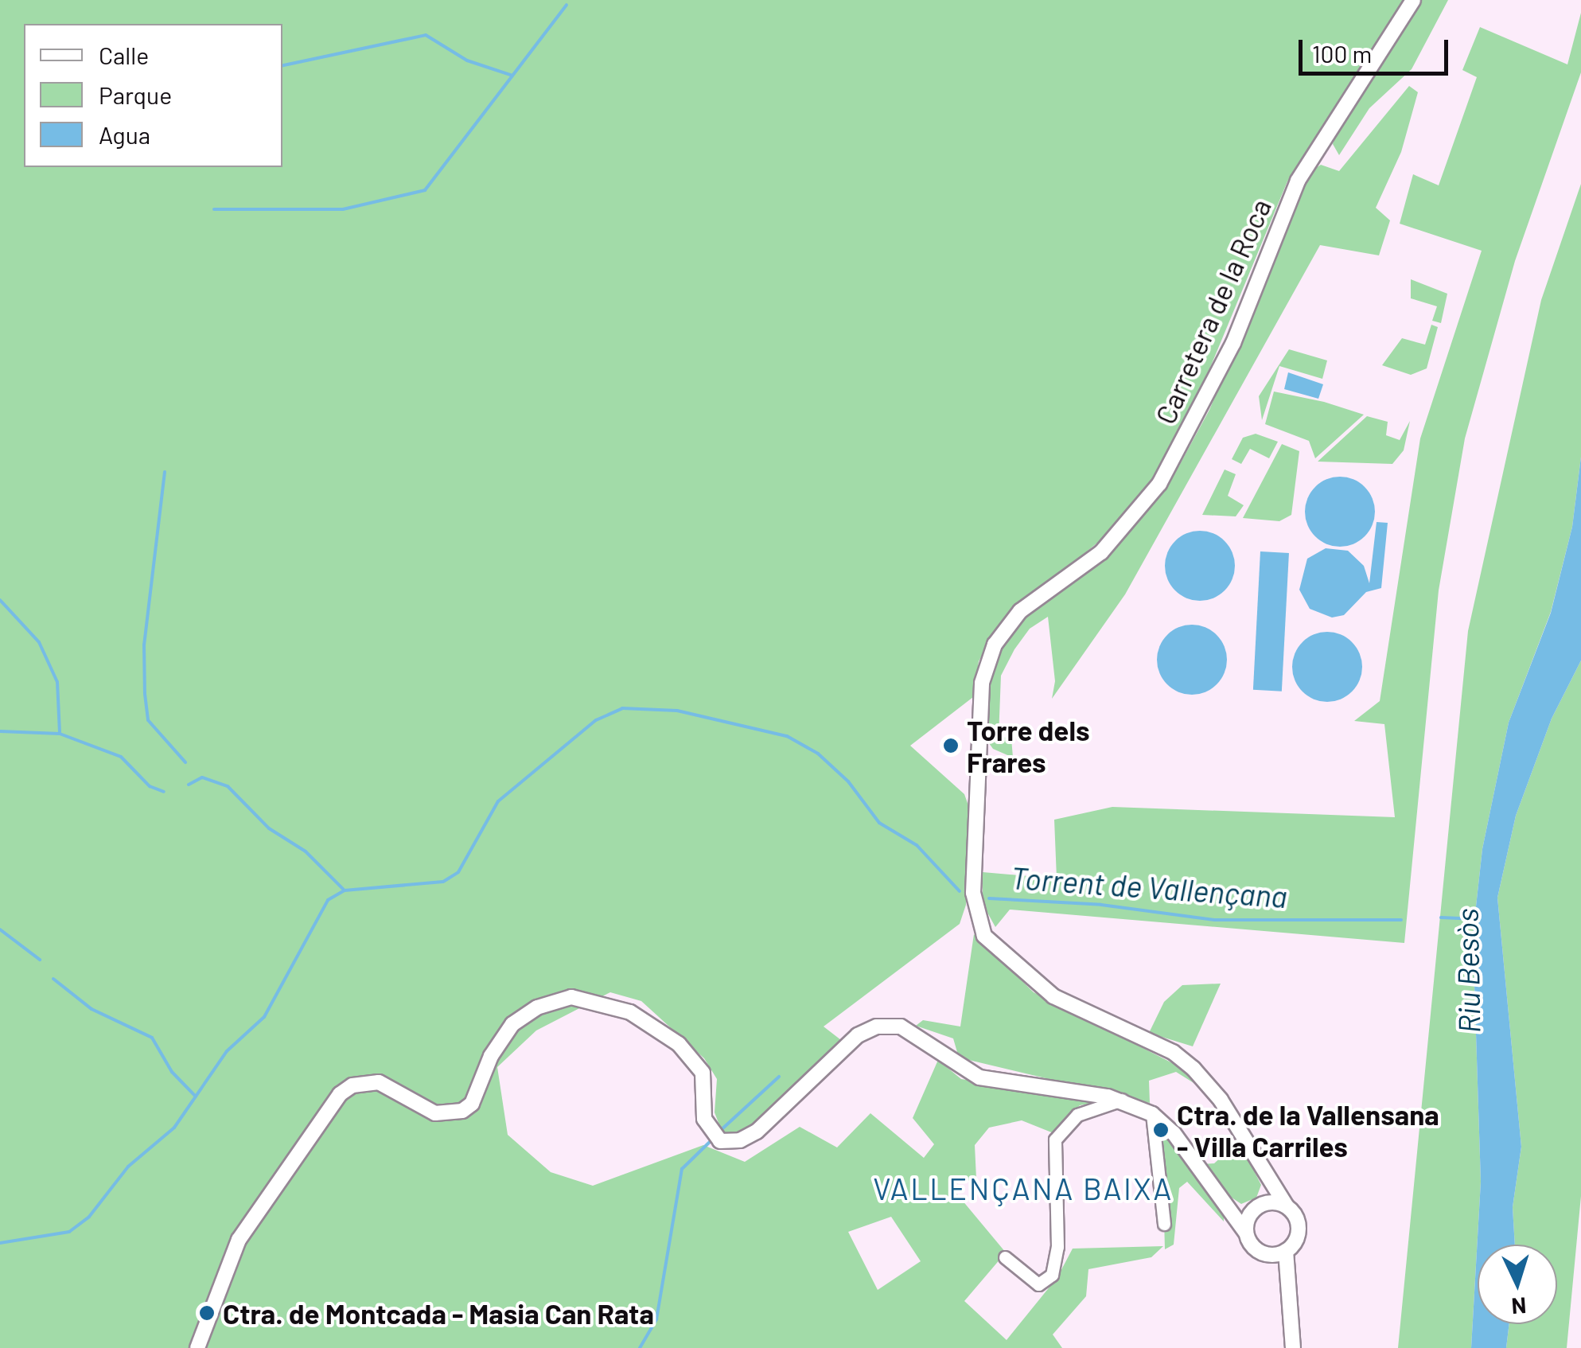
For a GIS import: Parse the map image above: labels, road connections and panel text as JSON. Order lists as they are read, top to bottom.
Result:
{
  "streets": {
    "street": ["Carretera de la Roca"]
  },
  "districts": ["VALLENÇANA BAIXA"],
  "water": ["Torrent de Vallençana", "Riu Besòs"],
  "places": ["Torre dels Frares", "Ctra. de la Vallensana - Villa Carriles", "Ctra. de Montcada - Masia Can Rata"],
  "legend": ["Calle", "Parque", "Agua"],
  "scale_bar": "100 m",
  "north": "bottom"
}
